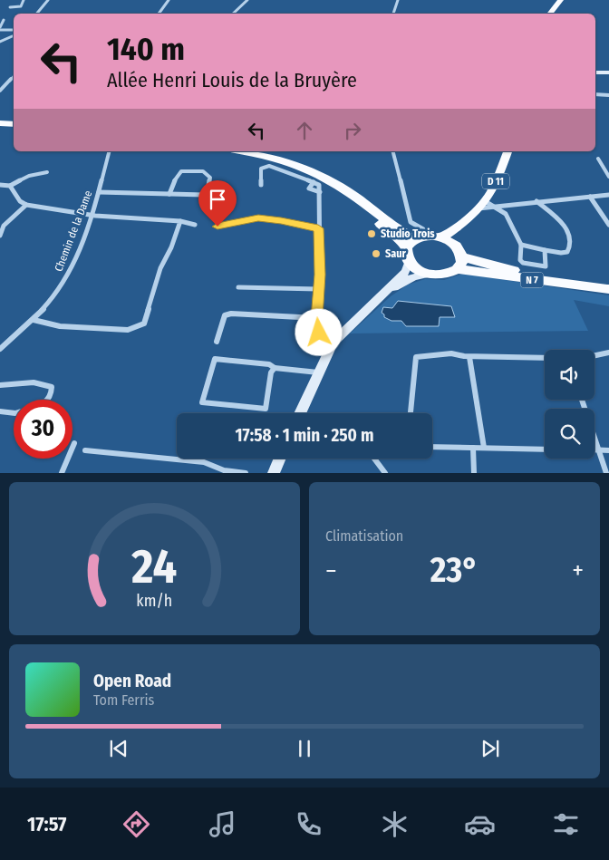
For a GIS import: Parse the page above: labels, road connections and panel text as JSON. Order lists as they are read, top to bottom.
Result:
{
  "streets": {
    "main road": ["D 11", "N 7"],
    "street": ["Chemin de la Dame"]
  },
  "crossings": [
    ["D 11", "N 7"]
  ],
  "places": ["Studio Trois", "Saur"],
  "page": {
    "turn": ["140 m", "Allée Henri Louis de la Bruyère"],
    "limit": "30",
    "trip": "17:58 · 1 min · 250 m",
    "tile": "Climatisation",
    "heat": ["−", "23°", "+"],
    "song": ["Open Road", "Tom Ferris"],
    "tabs": "17:57",
    "gauge": ["24", "km/h"]
  }
}
